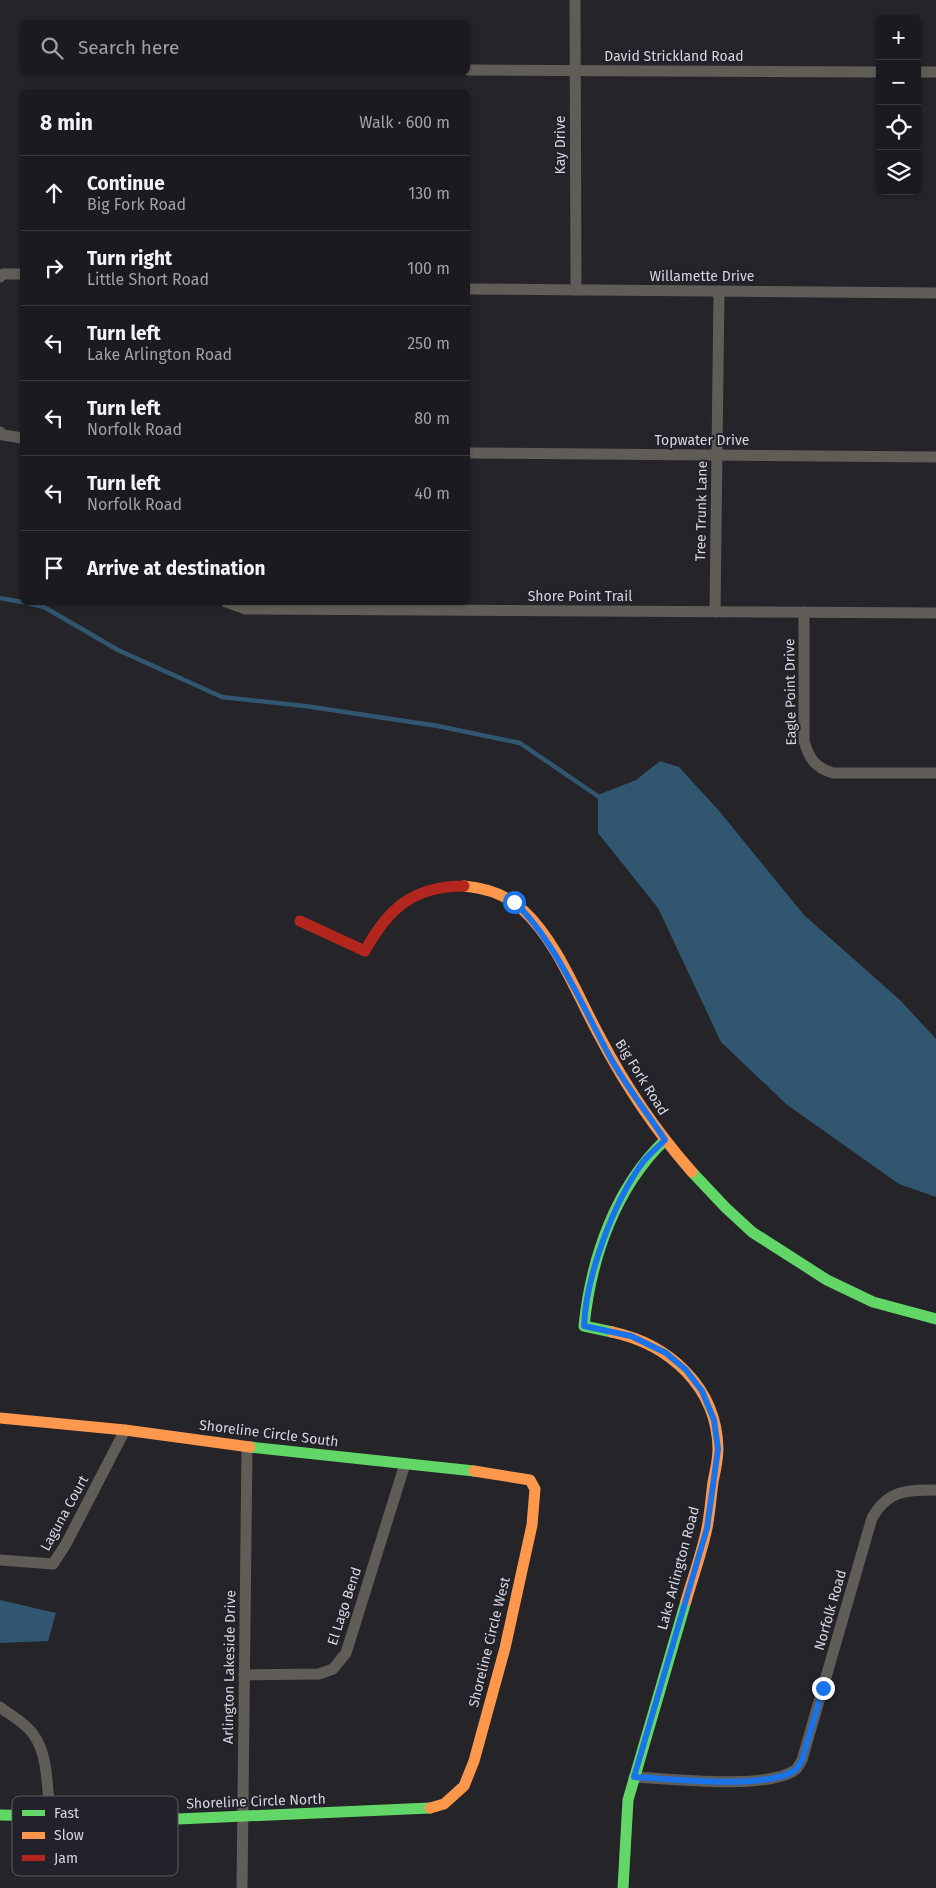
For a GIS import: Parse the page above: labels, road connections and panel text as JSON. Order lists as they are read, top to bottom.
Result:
{
  "streets": {
    "street": [
      "David Strickland Road",
      "Kay Drive",
      "Willamette Drive",
      "Topwater Drive",
      "Tree Trunk Lane",
      "Shore Point Trail",
      "Eagle Point Drive",
      "Big Fork Road",
      "Shoreline Circle South",
      "Laguna Court",
      "Lake Arlington Road",
      "El Lago Bend",
      "Norfolk Road",
      "Shoreline Circle West",
      "Arlington Lakeside Drive",
      "Shoreline Circle North"
    ]
  },
  "crossings": [
    ["David Strickland Road", "Kay Drive"],
    ["Kay Drive", "Willamette Drive"],
    ["Willamette Drive", "Tree Trunk Lane"],
    ["Topwater Drive", "Tree Trunk Lane"],
    ["Tree Trunk Lane", "Shore Point Trail"],
    ["Shore Point Trail", "Eagle Point Drive"],
    ["Big Fork Road", "Lake Arlington Road"],
    ["Shoreline Circle South", "Laguna Court"],
    ["Shoreline Circle South", "El Lago Bend"],
    ["Shoreline Circle South", "Shoreline Circle West"],
    ["Shoreline Circle South", "Arlington Lakeside Drive"],
    ["Lake Arlington Road", "Norfolk Road"],
    ["El Lago Bend", "Arlington Lakeside Drive"],
    ["Shoreline Circle West", "Shoreline Circle North"],
    ["Arlington Lakeside Drive", "Shoreline Circle North"]
  ],
  "legend": ["Fast", "Slow", "Jam"],
  "page": {
    "map_buttons": ["+", "−"],
    "search": "Search here",
    "heading": ["8 min", "Walk · 600 m"],
    "list": [
      ["Continue", "Big Fork Road", "130 m"],
      ["Turn right", "Little Short Road", "100 m"],
      ["Turn left", "Lake Arlington Road", "250 m"],
      ["Turn left", "Norfolk Road", "80 m"],
      ["Turn left", "Norfolk Road", "40 m"],
      "Arrive at destination"
    ]
  }
}
